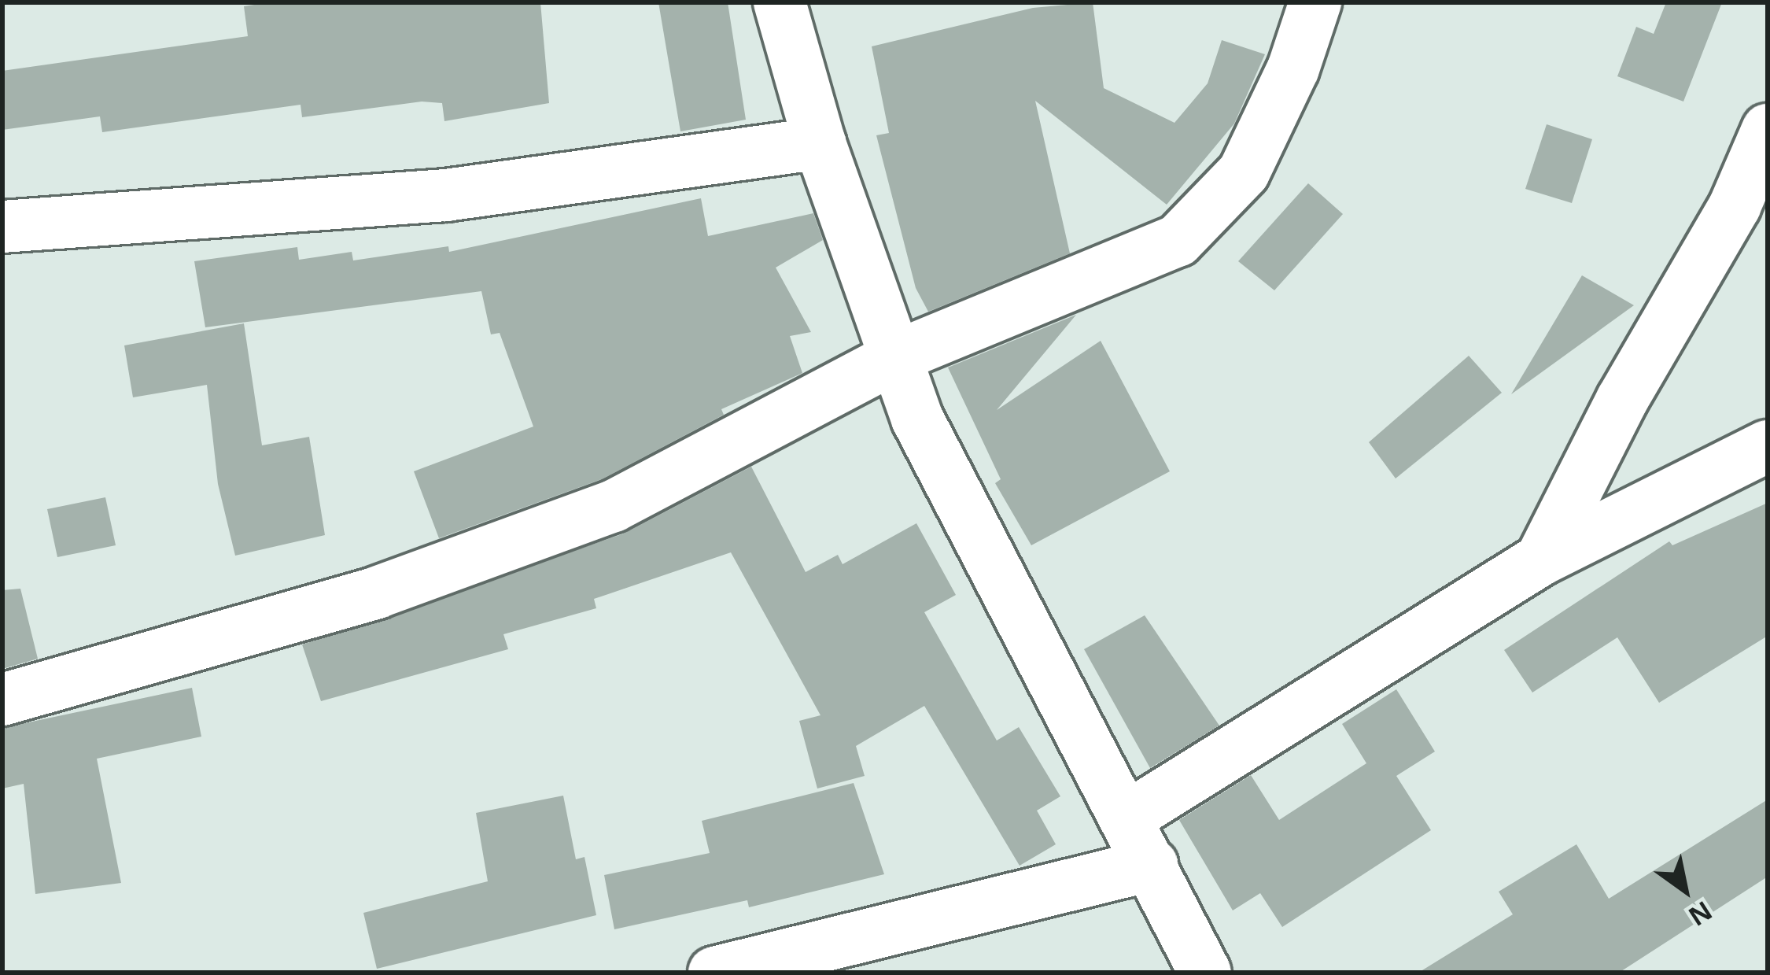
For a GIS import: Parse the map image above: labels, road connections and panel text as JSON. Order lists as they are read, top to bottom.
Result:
{
  "north": "bottom right"
}
